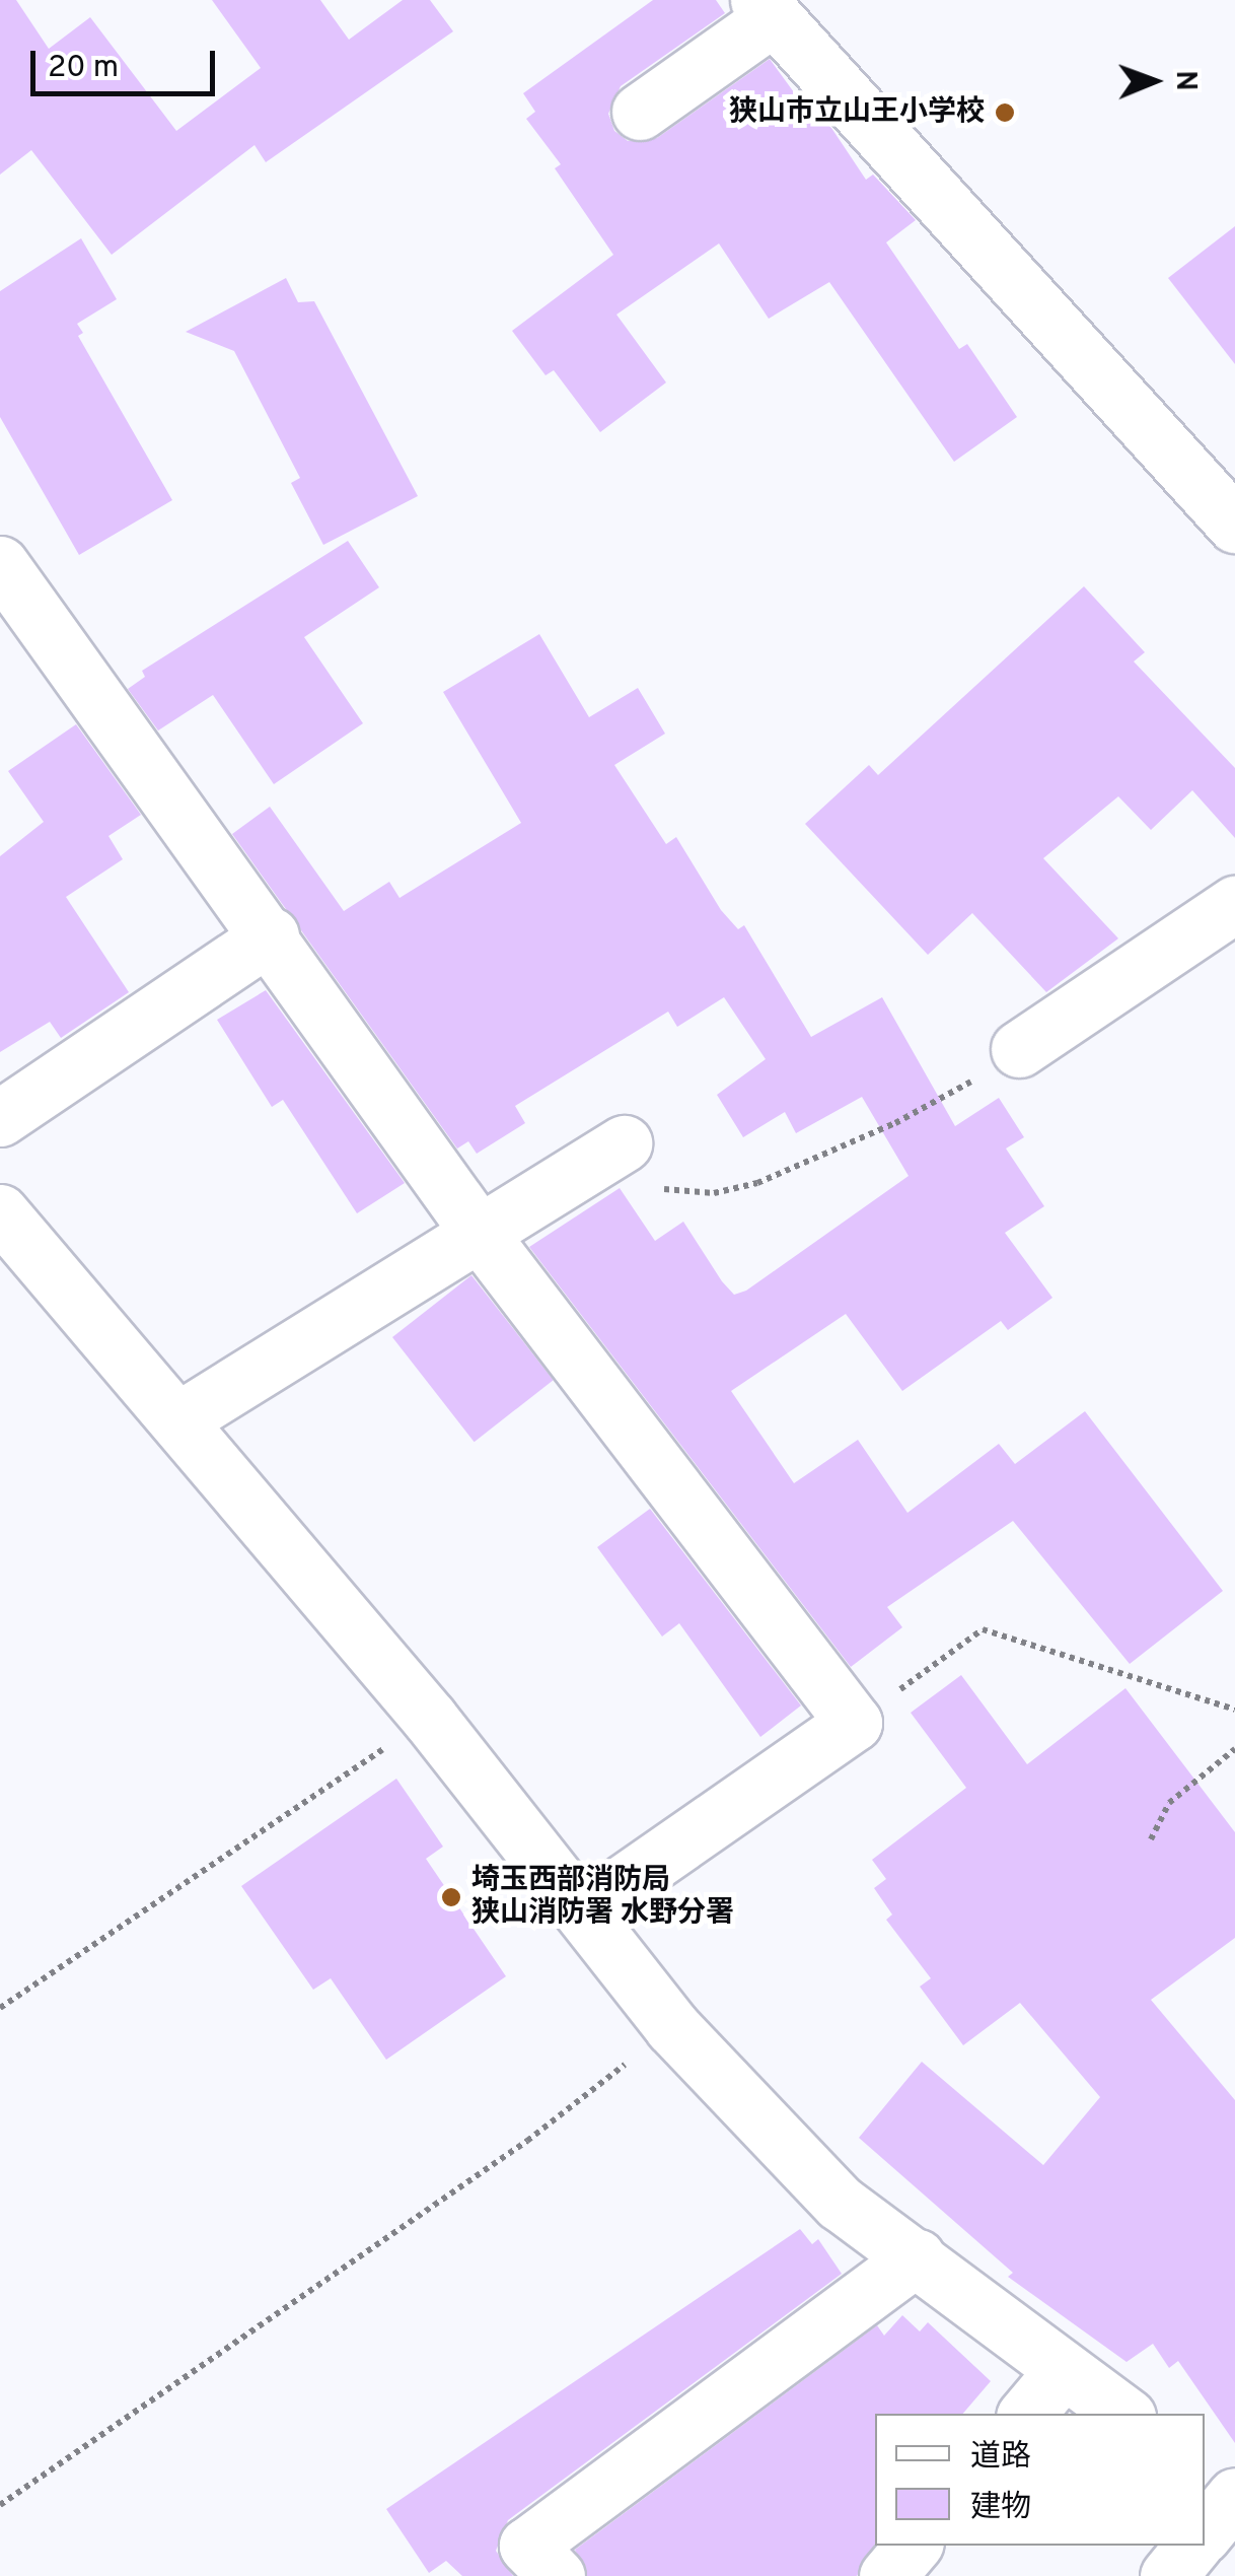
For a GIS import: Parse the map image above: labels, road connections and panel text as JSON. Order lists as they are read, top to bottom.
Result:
{
  "places": ["狭山市立山王小学校", "埼玉西部消防局 狭山消防署 水野分署"],
  "legend": ["道路", "建物"],
  "scale_bar": "20 m",
  "north": "right"
}
